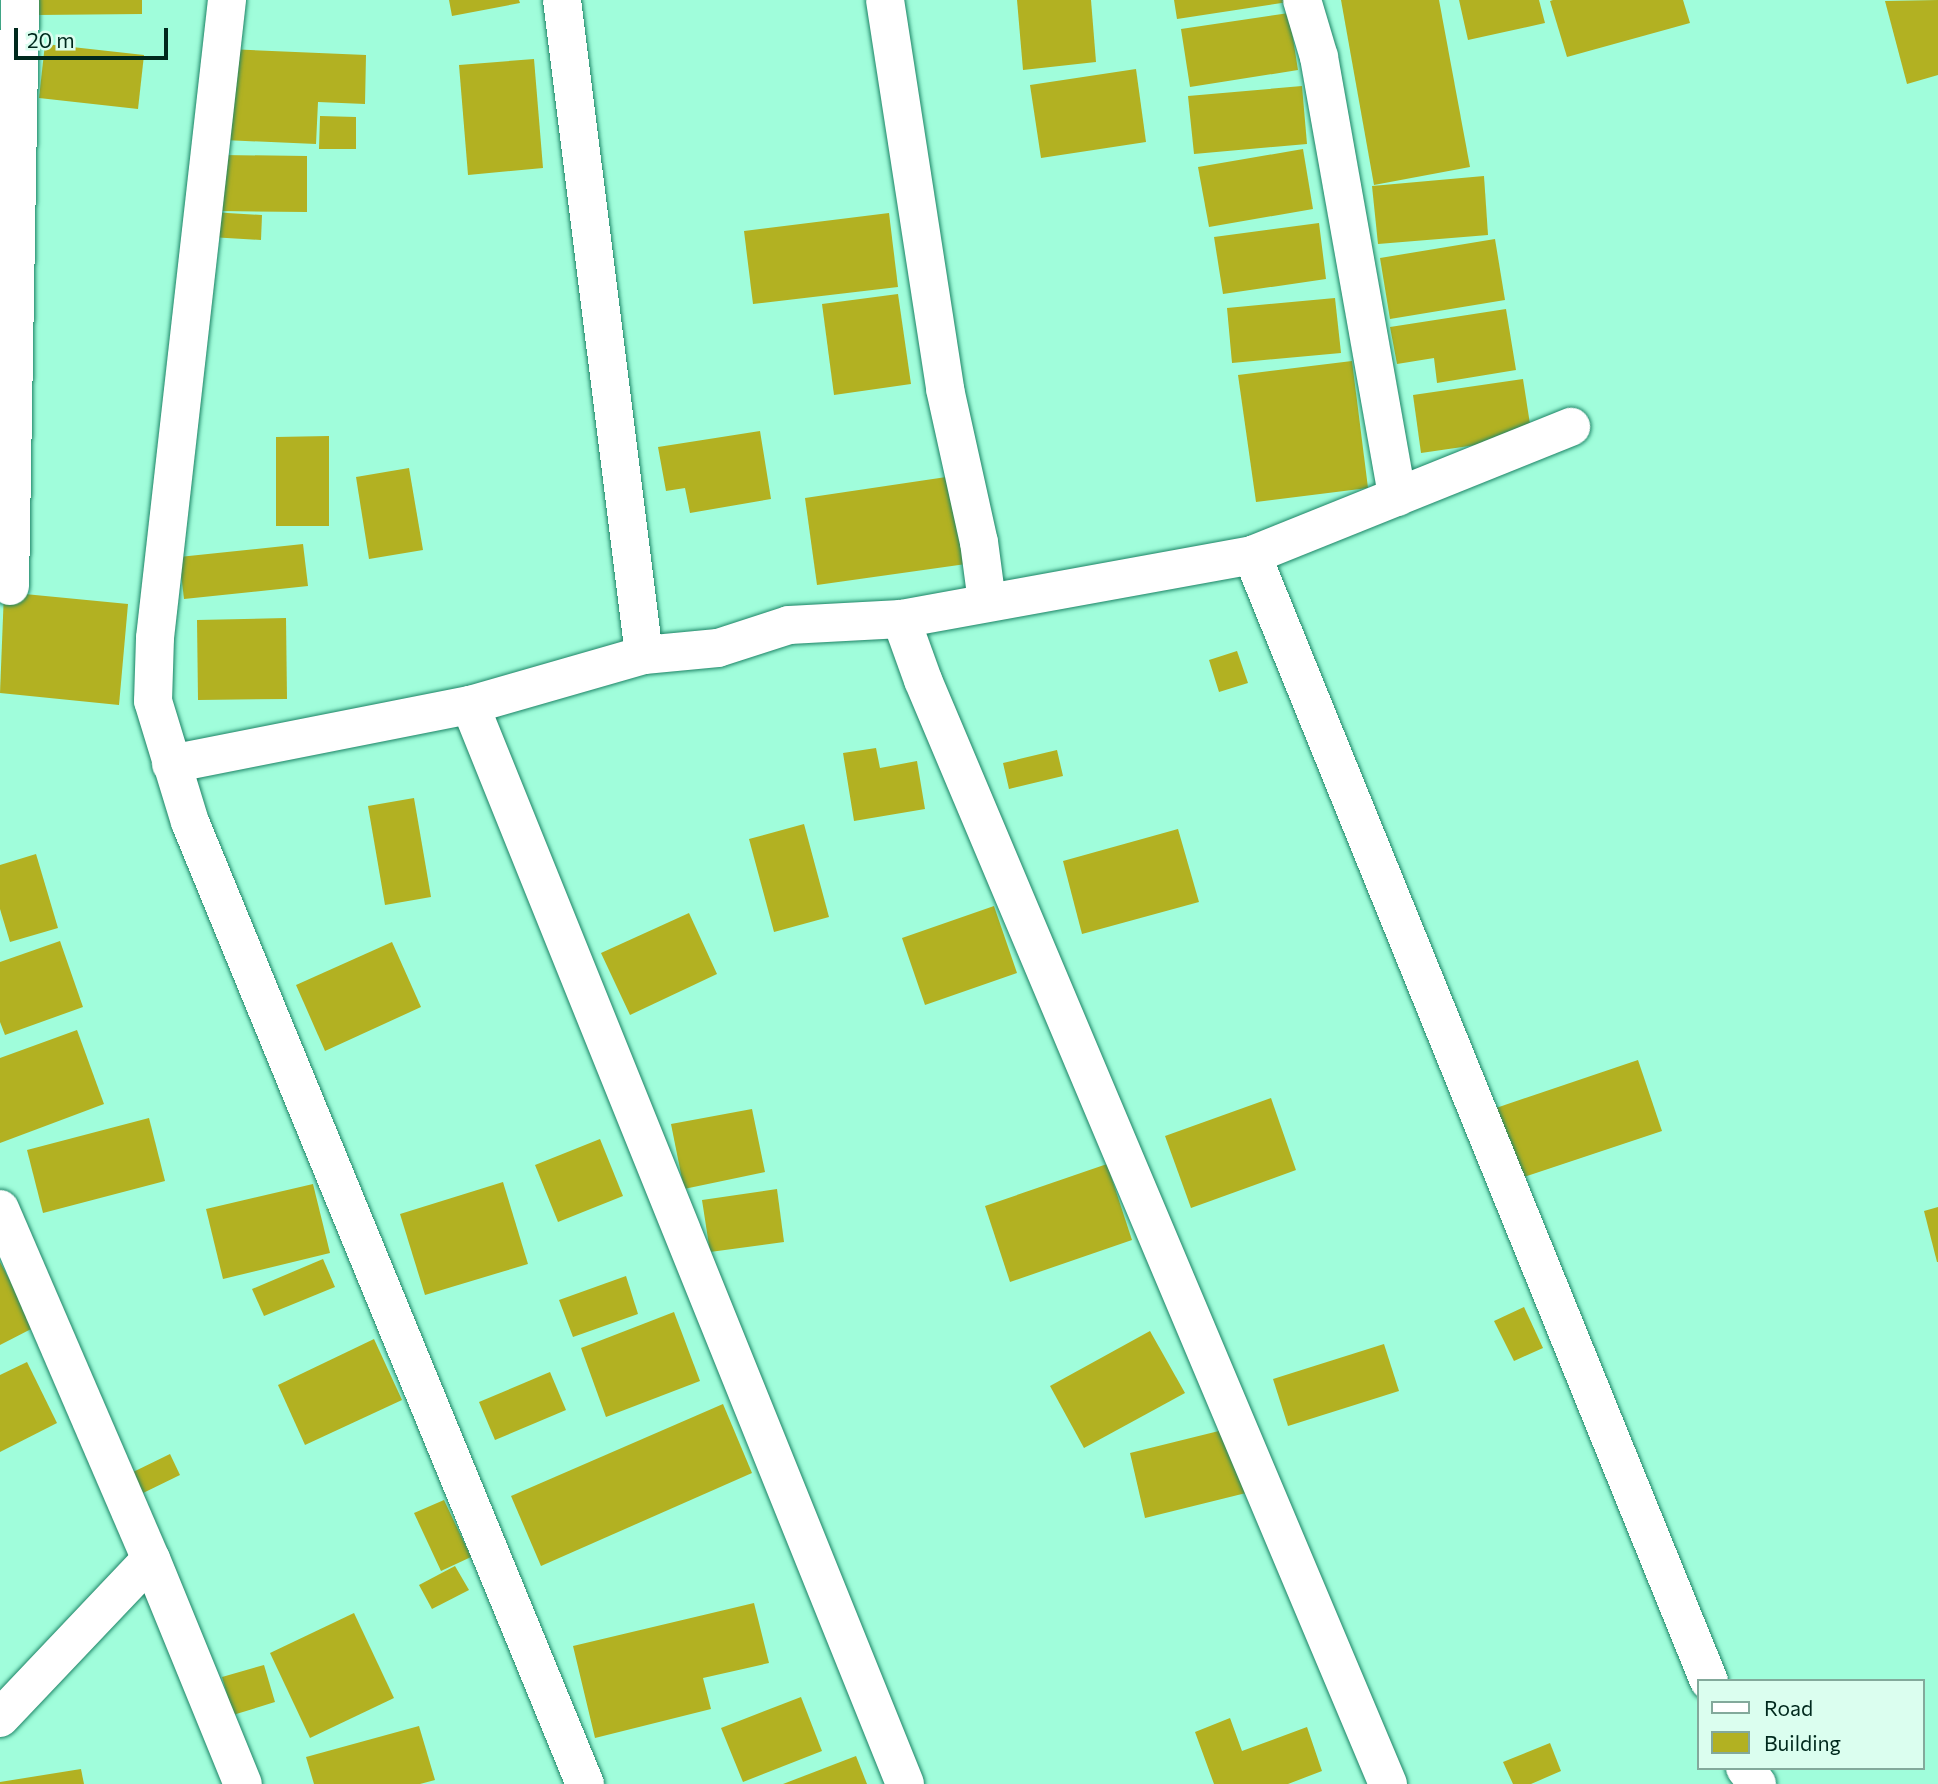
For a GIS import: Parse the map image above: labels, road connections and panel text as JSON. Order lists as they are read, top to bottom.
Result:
{
  "legend": ["Road", "Building"],
  "scale_bar": "20 m"
}
